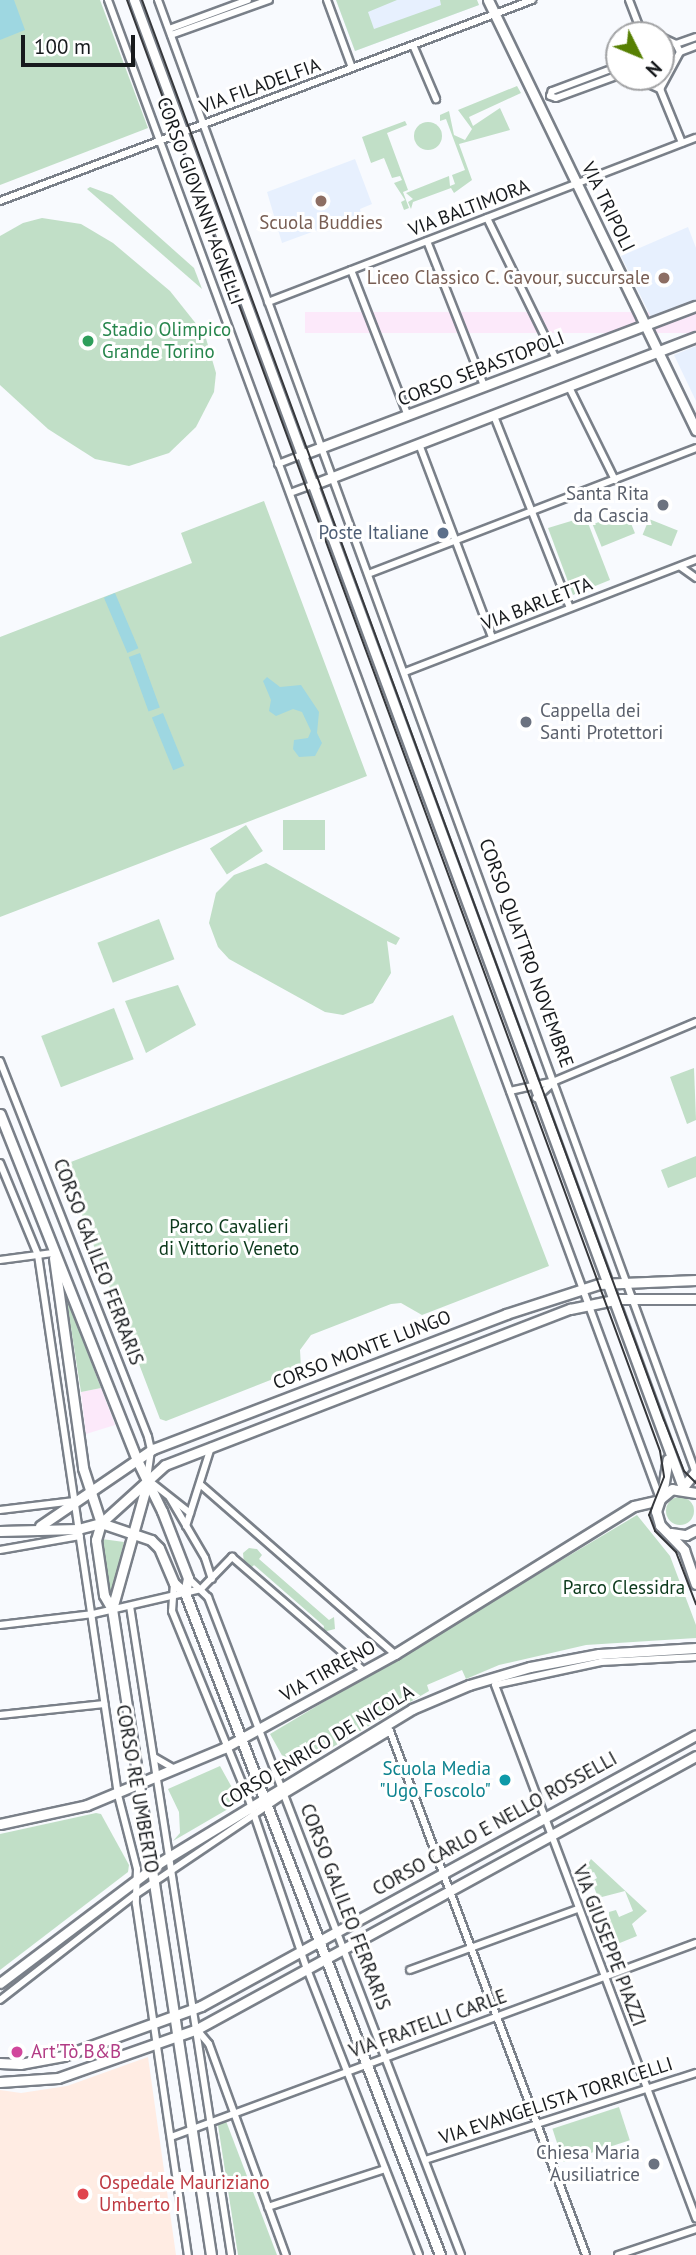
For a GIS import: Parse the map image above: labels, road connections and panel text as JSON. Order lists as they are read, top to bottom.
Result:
{
  "streets": {
    "main road": [
      "CORSO GIOVANNI AGNELLI",
      "VIA TRIPOLI",
      "CORSO SEBASTOPOLI",
      "CORSO QUATTRO NOVEMBRE",
      "CORSO GALILEO FERRARIS",
      "CORSO MONTE LUNGO",
      "VIA TIRRENO",
      "CORSO ENRICO DE NICOLA",
      "CORSO RE UMBERTO",
      "CORSO CARLO E NELLO ROSSELLI"
    ],
    "street": [
      "VIA FILADELFIA",
      "VIA BALTIMORA",
      "VIA BARLETTA",
      "VIA GIUSEPPE PIAZZI",
      "VIA FRATELLI CARLE",
      "VIA EVANGELISTA TORRICELLI"
    ]
  },
  "crossings": [
    ["VIA FILADELFIA", "CORSO GIOVANNI AGNELLI"],
    ["VIA FILADELFIA", "VIA TRIPOLI"],
    ["CORSO GIOVANNI AGNELLI", "VIA BALTIMORA"],
    ["CORSO GIOVANNI AGNELLI", "CORSO SEBASTOPOLI"],
    ["CORSO GIOVANNI AGNELLI", "CORSO QUATTRO NOVEMBRE"],
    ["VIA TRIPOLI", "VIA BALTIMORA"],
    ["VIA TRIPOLI", "CORSO SEBASTOPOLI"],
    ["CORSO SEBASTOPOLI", "CORSO QUATTRO NOVEMBRE"],
    ["VIA BARLETTA", "CORSO QUATTRO NOVEMBRE"],
    ["CORSO QUATTRO NOVEMBRE", "CORSO MONTE LUNGO"],
    ["CORSO QUATTRO NOVEMBRE", "VIA TIRRENO"],
    ["CORSO GALILEO FERRARIS", "CORSO MONTE LUNGO"],
    ["CORSO GALILEO FERRARIS", "VIA TIRRENO"],
    ["CORSO GALILEO FERRARIS", "CORSO ENRICO DE NICOLA"],
    ["CORSO GALILEO FERRARIS", "CORSO CARLO E NELLO ROSSELLI"],
    ["CORSO GALILEO FERRARIS", "VIA FRATELLI CARLE"],
    ["CORSO GALILEO FERRARIS", "VIA EVANGELISTA TORRICELLI"],
    ["VIA TIRRENO", "CORSO RE UMBERTO"],
    ["CORSO ENRICO DE NICOLA", "CORSO RE UMBERTO"],
    ["CORSO ENRICO DE NICOLA", "CORSO CARLO E NELLO ROSSELLI"],
    ["CORSO RE UMBERTO", "CORSO CARLO E NELLO ROSSELLI"],
    ["CORSO RE UMBERTO", "VIA FRATELLI CARLE"],
    ["CORSO CARLO E NELLO ROSSELLI", "VIA GIUSEPPE PIAZZI"],
    ["VIA GIUSEPPE PIAZZI", "VIA FRATELLI CARLE"],
    ["VIA GIUSEPPE PIAZZI", "VIA EVANGELISTA TORRICELLI"]
  ],
  "parks": ["Parco Cavalieri di Vittorio Veneto", "Parco Clessidra"],
  "places": [
    "Scuola Buddies",
    "Liceo Classico C. Cavour, succursale",
    "Stadio Olimpico Grande Torino",
    "Santa Rita da Cascia",
    "Poste Italiane",
    "Cappella dei Santi Protettori",
    "Scuola Media \"Ugo Foscolo\"",
    "Art'Tò B&B",
    "Chiesa Maria Ausiliatrice",
    "Ospedale Mauriziano Umberto I"
  ],
  "scale_bar": "100 m",
  "north": "bottom right"
}
